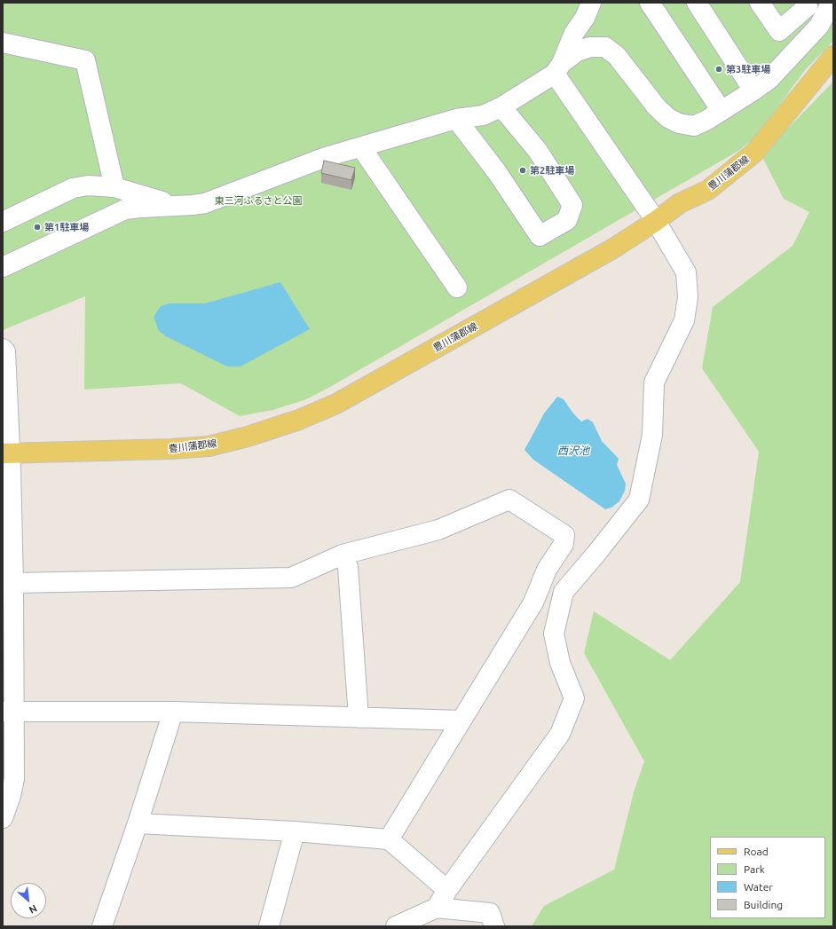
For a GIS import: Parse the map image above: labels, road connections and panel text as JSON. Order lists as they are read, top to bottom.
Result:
{
  "streets": {
    "main road": ["豊川蒲郡線"]
  },
  "water": ["西沢池"],
  "parks": ["東三河ふるさと公園"],
  "places": ["第3駐車場", "第2駐車場", "第1駐車場"],
  "legend": [
    "Road",
    "Park",
    "Water",
    "Building"
  ],
  "north": "bottom right"
}
